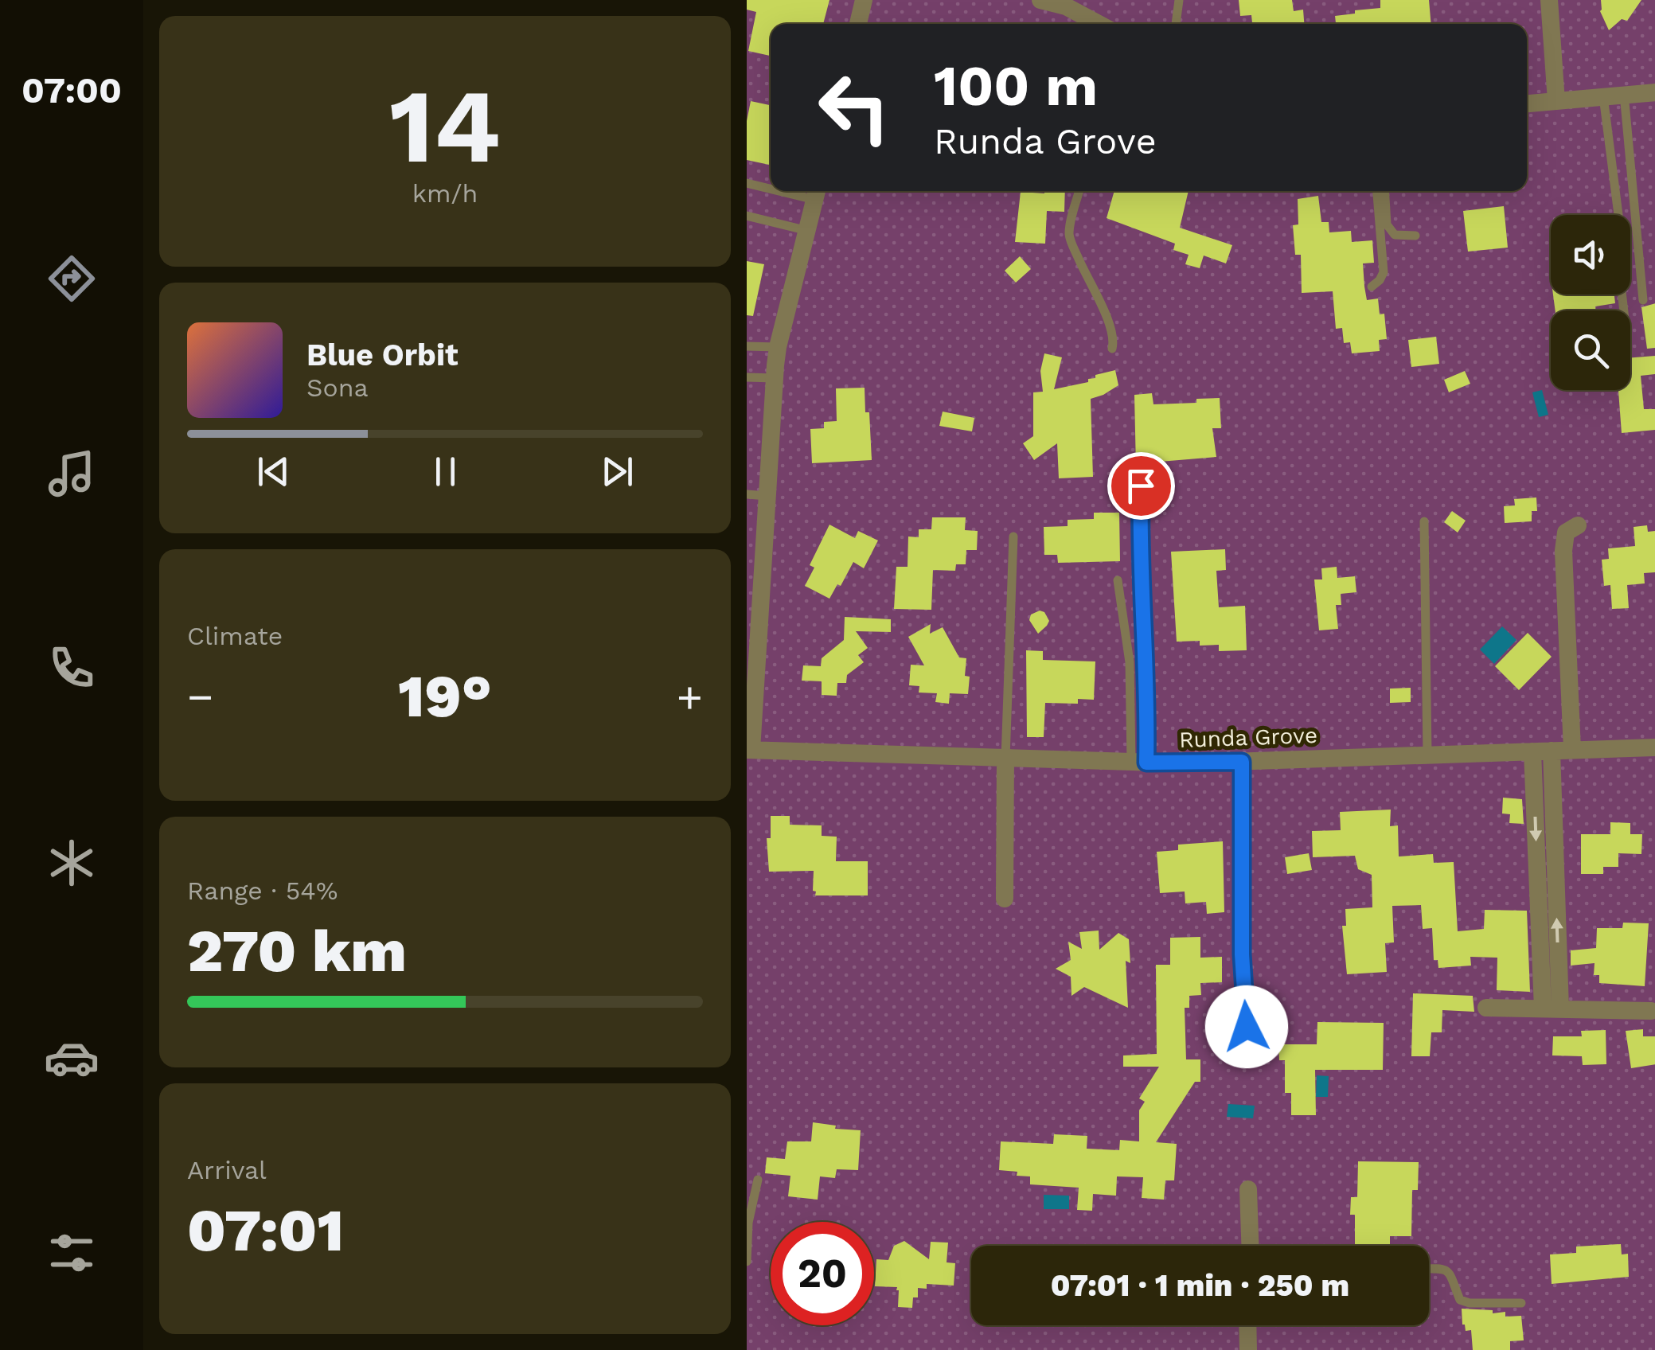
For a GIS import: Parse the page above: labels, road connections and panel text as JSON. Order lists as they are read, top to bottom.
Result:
{
  "streets": {
    "street": ["Runda Grove"]
  },
  "page": {
    "tabs": "07:00",
    "tile": [
      ["14", "km/h"],
      "Climate",
      ["Range · 54%", "270 km"],
      ["Arrival", "07:01"]
    ],
    "turn": ["100 m", "Runda Grove"],
    "song": ["Blue Orbit", "Sona"],
    "heat": ["−", "19°", "+"],
    "limit": "20",
    "trip": "07:01 · 1 min · 250 m"
  }
}
